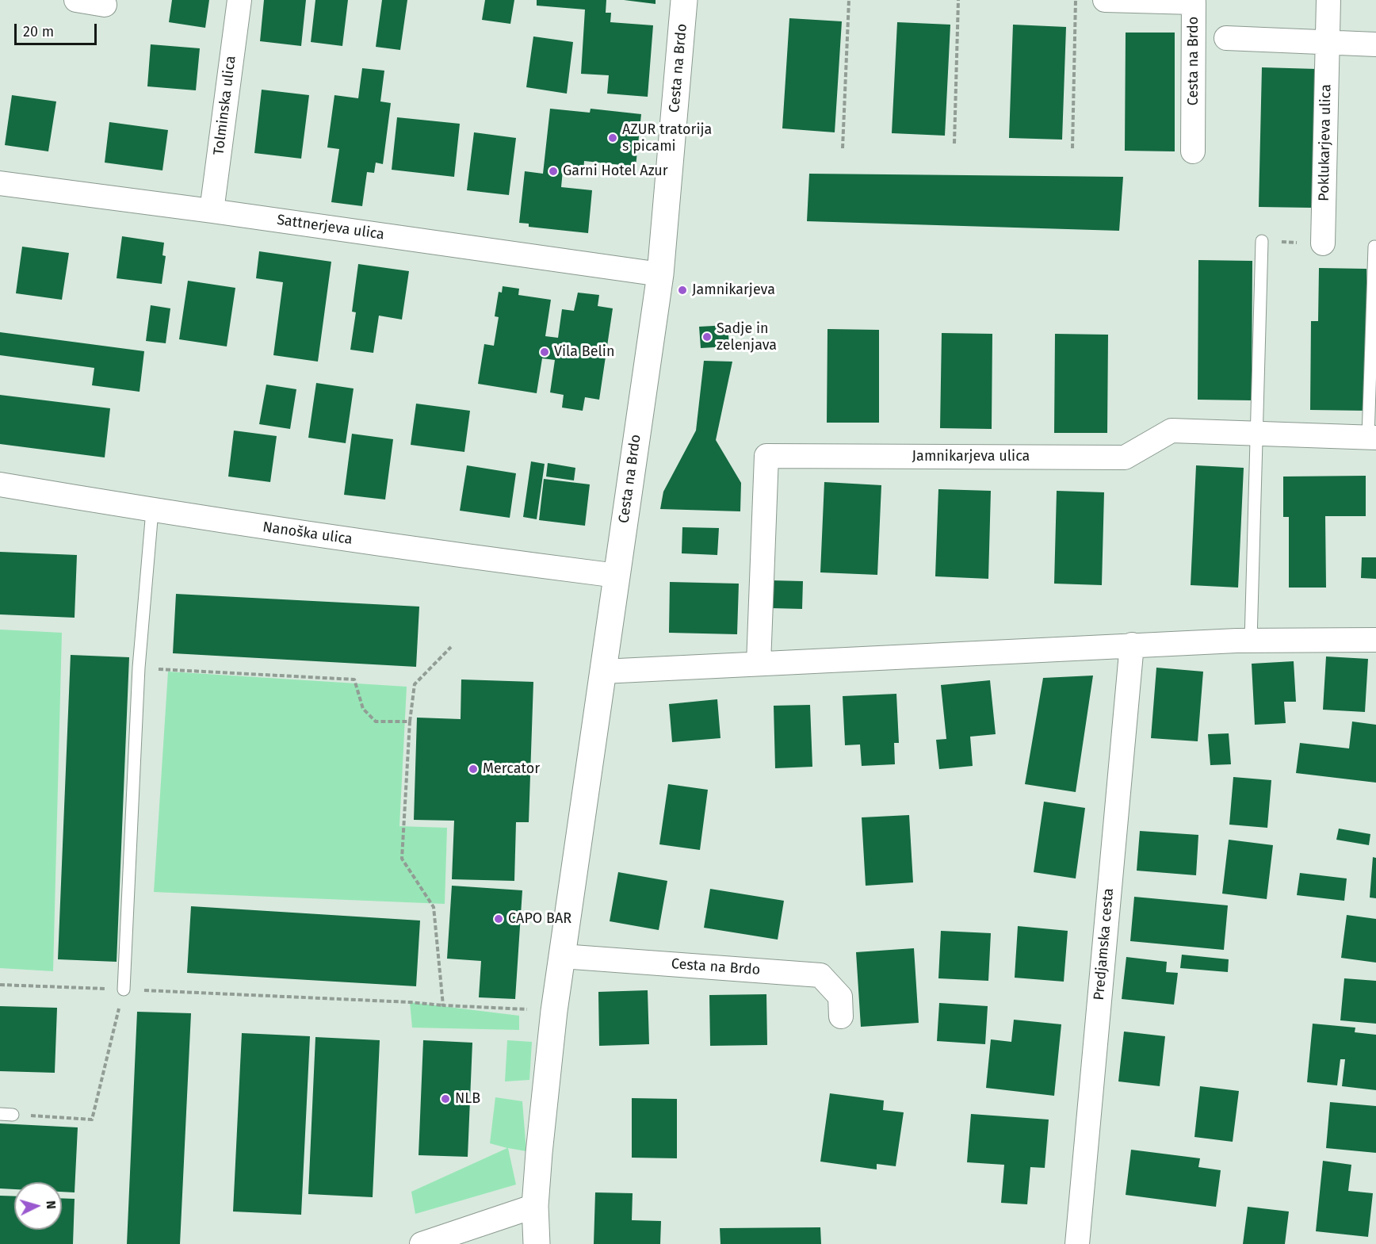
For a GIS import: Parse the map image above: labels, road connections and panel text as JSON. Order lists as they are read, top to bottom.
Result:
{
  "streets": {
    "street": [
      "Cesta na Brdo",
      "Tolminska ulica",
      "Poklukarjeva ulica",
      "Sattnerjeva ulica",
      "Jamnikarjeva ulica",
      "Nanoška ulica",
      "Predjamska cesta"
    ]
  },
  "crossings": [
    ["Cesta na Brdo", "Sattnerjeva ulica"],
    ["Cesta na Brdo", "Nanoška ulica"],
    ["Tolminska ulica", "Sattnerjeva ulica"]
  ],
  "places": [
    "AZUR tratorija s picami",
    "Garni Hotel Azur",
    "Jamnikarjeva",
    "Sadje in zelenjava",
    "Vila Belin",
    "Mercator",
    "CAPO BAR",
    "NLB"
  ],
  "scale_bar": "20 m",
  "north": "right"
}
